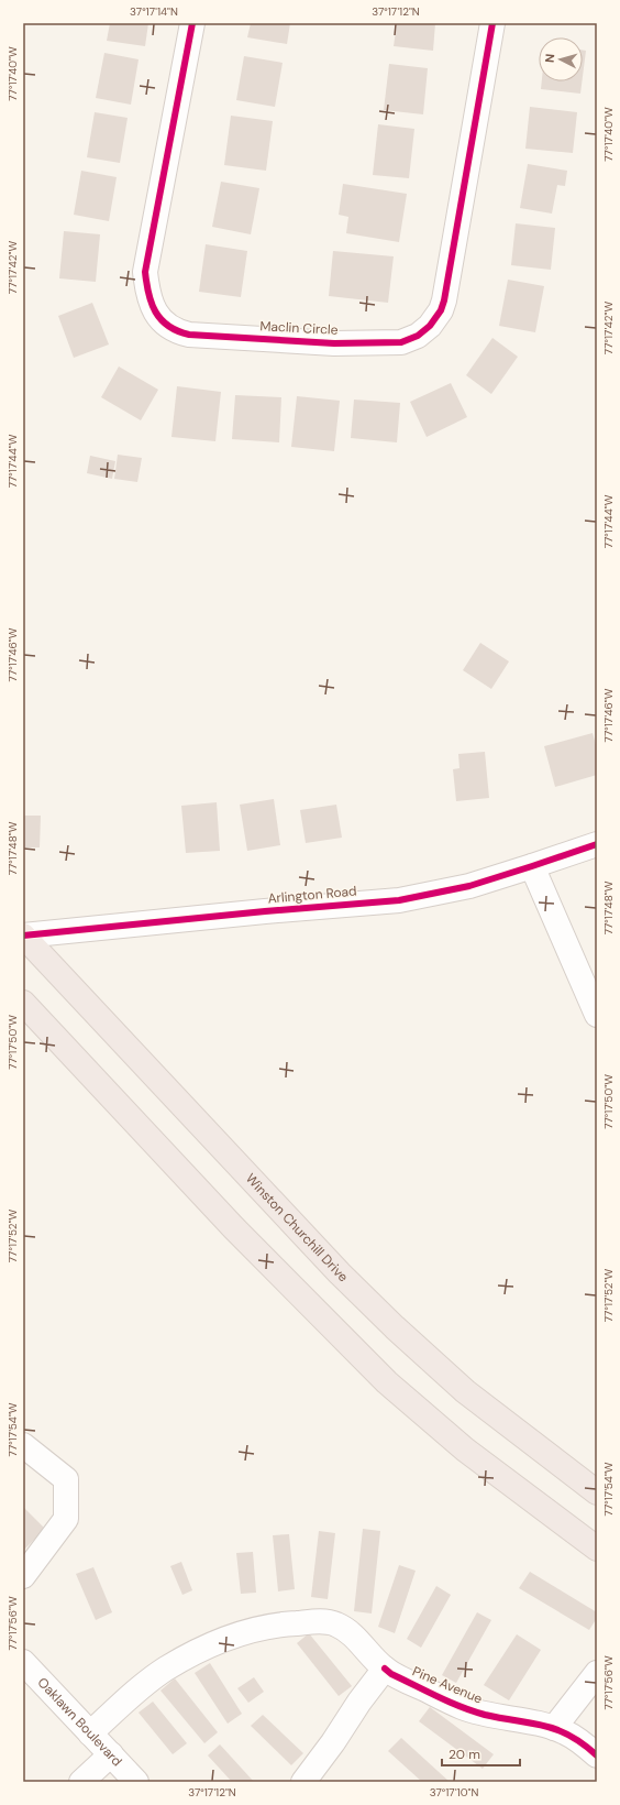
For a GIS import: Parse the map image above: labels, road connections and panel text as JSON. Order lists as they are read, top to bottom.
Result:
{
  "streets": {
    "highway": ["Winston Churchill Drive"],
    "street": [
      "Maclin Circle",
      "Arlington Road",
      "Pine Avenue",
      "Oaklawn Boulevard"
    ]
  },
  "crossings": [
    ["Arlington Road", "Winston Churchill Drive"],
    ["Pine Avenue", "Oaklawn Boulevard"]
  ],
  "scale_bar": "20 m",
  "north": "left",
  "coordinates": [
    "37°17'14\"N",
    "37°17'12\"N",
    "77°17'40\"W",
    "77°17'42\"W",
    "77°17'44\"W",
    "77°17'46\"W",
    "77°17'48\"W",
    "77°17'50\"W",
    "77°17'52\"W",
    "77°17'54\"W",
    "77°17'56\"W",
    "37°17'10\"N"
  ]
}
